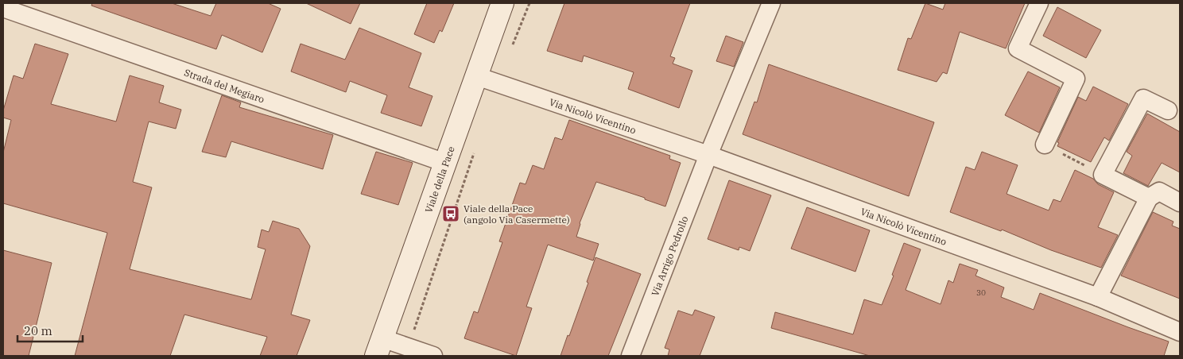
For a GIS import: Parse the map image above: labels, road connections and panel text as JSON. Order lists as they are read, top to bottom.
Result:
{
  "streets": {
    "main road": ["Viale della Pace"],
    "street": ["Strada del Megiaro", "Via Nicolò Vicentino", "Via Arrigo Pedrollo"]
  },
  "crossings": [
    ["Strada del Megiaro", "Viale della Pace"],
    ["Via Nicolò Vicentino", "Viale della Pace"],
    ["Via Nicolò Vicentino", "Via Arrigo Pedrollo"]
  ],
  "places": {
    "bus stop": ["Viale della Pace (angolo Via Casermette)"]
  },
  "house_numbers": ["30"],
  "scale_bar": "20 m"
}
